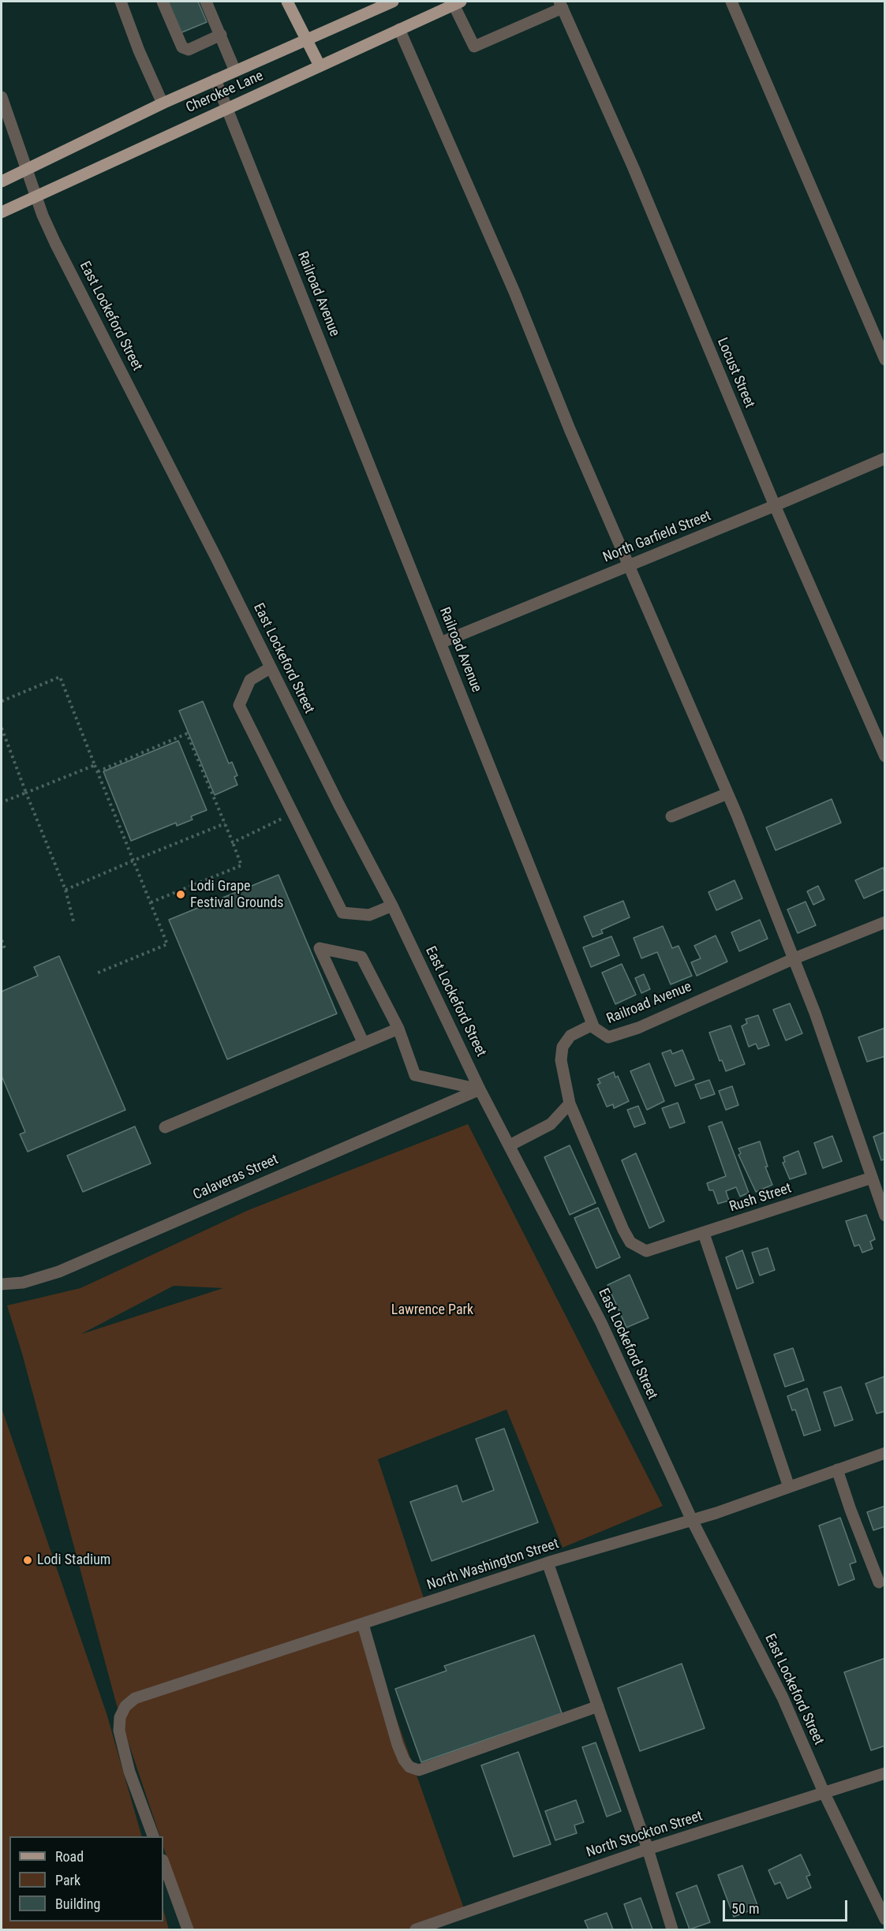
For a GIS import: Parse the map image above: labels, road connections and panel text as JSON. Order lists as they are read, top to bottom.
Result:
{
  "streets": {
    "main road": ["Cherokee Lane"],
    "street": [
      "Railroad Avenue",
      "East Lockeford Street",
      "Locust Street",
      "North Garfield Street",
      "Calaveras Street",
      "Rush Street",
      "North Washington Street",
      "North Stockton Street"
    ]
  },
  "crossings": [
    ["Cherokee Lane", "Railroad Avenue"],
    ["Cherokee Lane", "East Lockeford Street"],
    ["Railroad Avenue", "North Garfield Street"],
    ["East Lockeford Street", "Calaveras Street"],
    ["East Lockeford Street", "North Washington Street"],
    ["East Lockeford Street", "North Stockton Street"],
    ["Locust Street", "North Garfield Street"]
  ],
  "parks": ["Lawrence Park"],
  "places": ["Lodi Grape Festival Grounds", "Lodi Stadium"],
  "legend": ["Road", "Park", "Building"],
  "scale_bar": "50 m"
}
